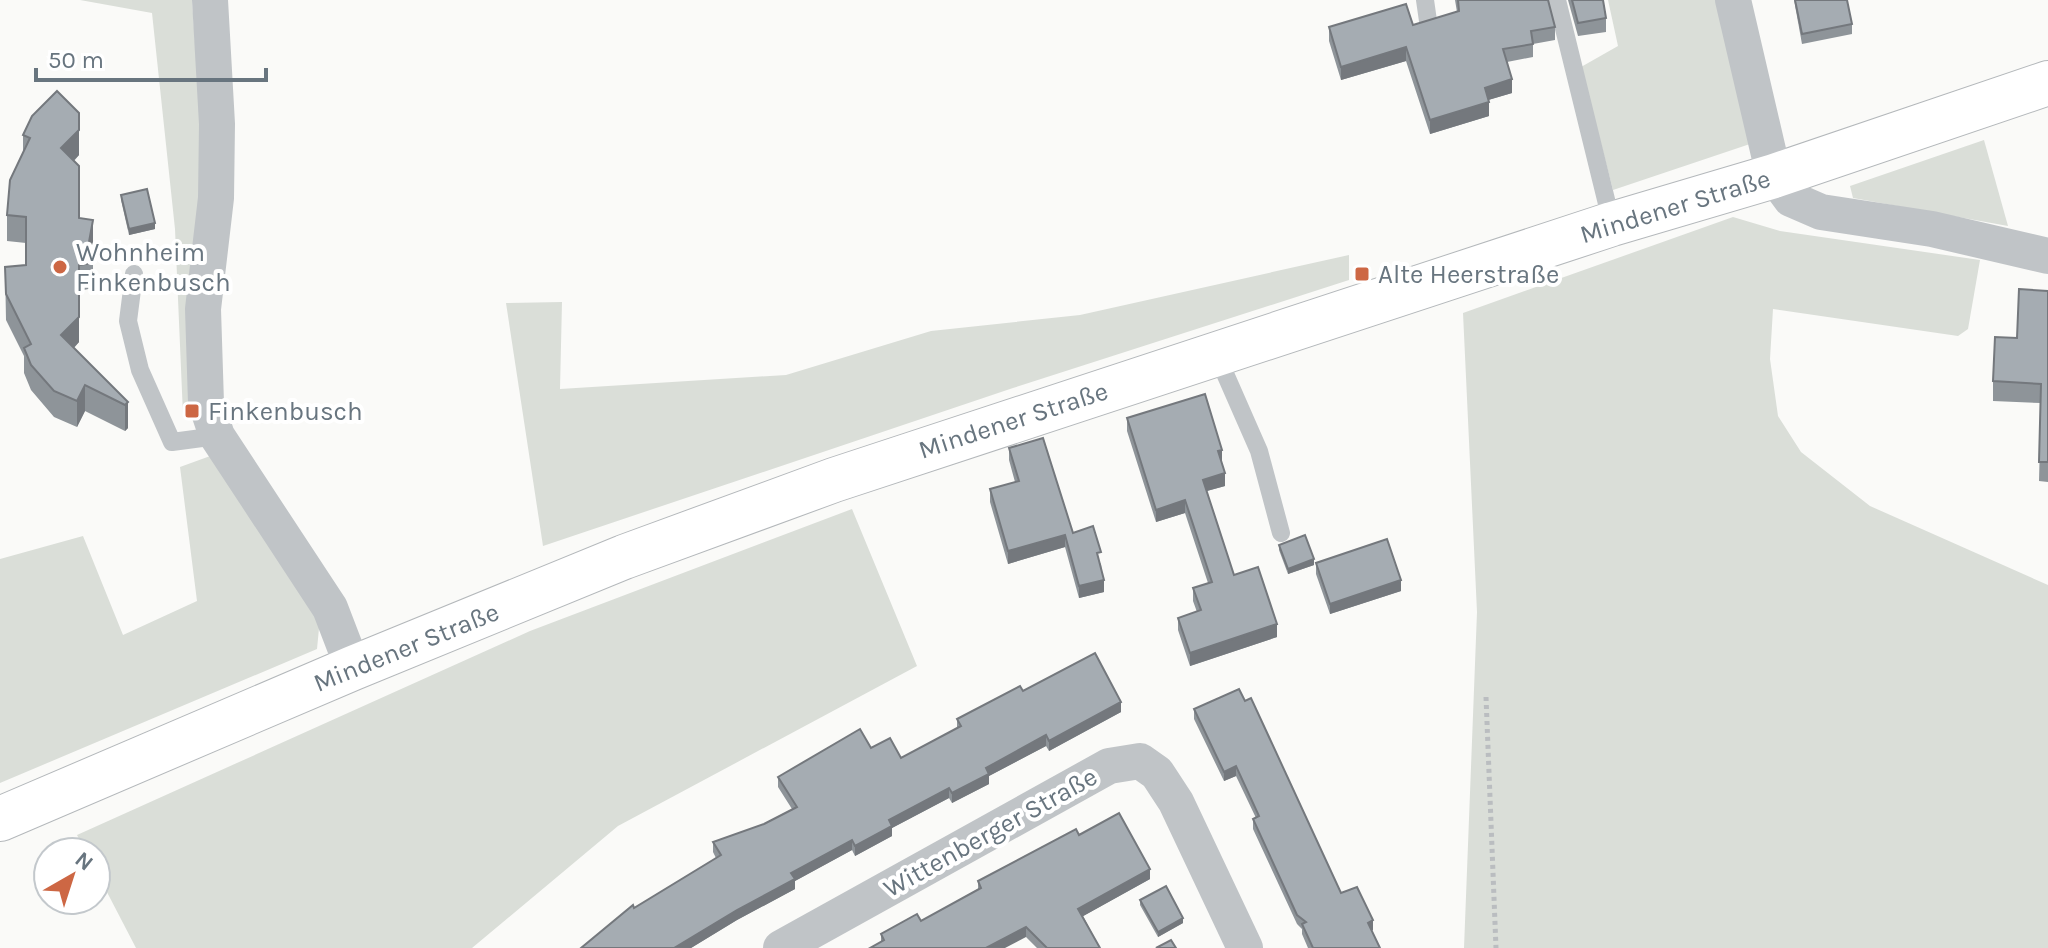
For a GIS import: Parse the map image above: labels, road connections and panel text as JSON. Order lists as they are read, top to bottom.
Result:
{
  "streets": {
    "main road": ["Mindener Straße"],
    "street": ["Wittenberger Straße"]
  },
  "places": {
    "other": ["Wohnheim Finkenbusch"],
    "transit": ["Alte Heerstraße", "Finkenbusch"]
  },
  "scale_bar": "50 m",
  "north": "top right"
}
